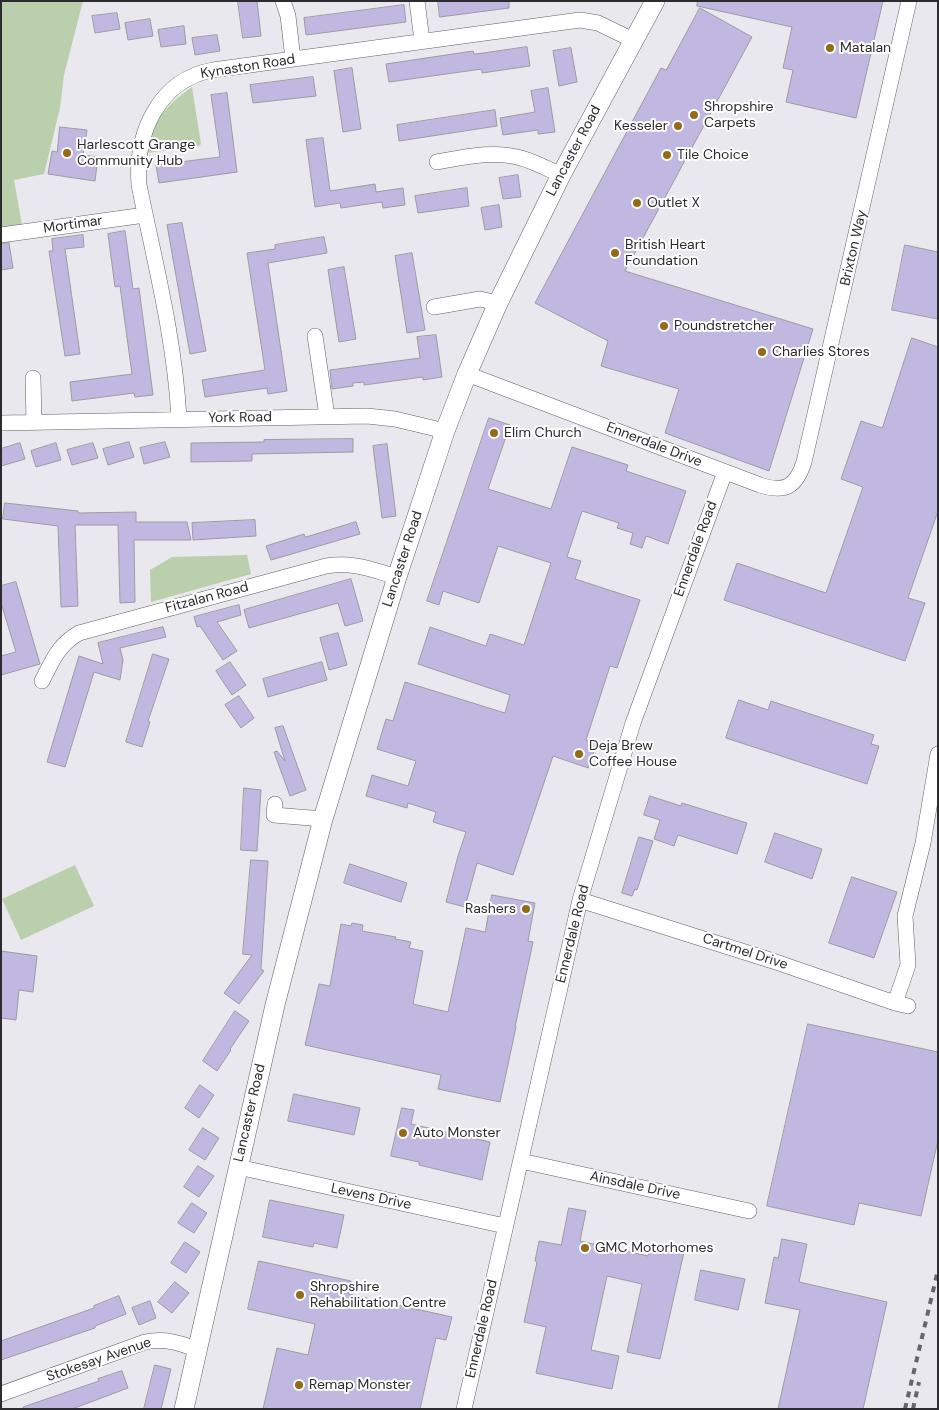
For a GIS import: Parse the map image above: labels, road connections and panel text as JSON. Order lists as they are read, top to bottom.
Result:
{
  "streets": {
    "street": [
      "Kynaston Road",
      "Lancaster Road",
      "Mortimar",
      "Brixton Way",
      "York Road",
      "Ennerdale Drive",
      "Ennerdale Road",
      "Fitzalan Road",
      "Cartmel Drive",
      "Ainsdale Drive",
      "Levens Drive",
      "Stokesay Avenue"
    ]
  },
  "crossings": [
    ["Kynaston Road", "Lancaster Road"],
    ["Kynaston Road", "Mortimar"],
    ["Kynaston Road", "York Road"],
    ["Lancaster Road", "York Road"],
    ["Lancaster Road", "Ennerdale Drive"],
    ["Lancaster Road", "Fitzalan Road"],
    ["Lancaster Road", "Levens Drive"],
    ["Lancaster Road", "Stokesay Avenue"],
    ["Brixton Way", "Ennerdale Drive"],
    ["Ennerdale Drive", "Ennerdale Road"],
    ["Ennerdale Road", "Cartmel Drive"],
    ["Ennerdale Road", "Ainsdale Drive"],
    ["Ennerdale Road", "Levens Drive"]
  ],
  "places": [
    "Matalan",
    "Shropshire Carpets",
    "Kesseler",
    "Harlescott Grange Community Hub",
    "Tile Choice",
    "Outlet X",
    "British Heart Foundation",
    "Poundstretcher",
    "Charlies Stores",
    "Elim Church",
    "Deja Brew Coffee House",
    "Rashers",
    "Auto Monster",
    "GMC Motorhomes",
    "Shropshire Rehabilitation Centre",
    "Remap Monster"
  ]
}
